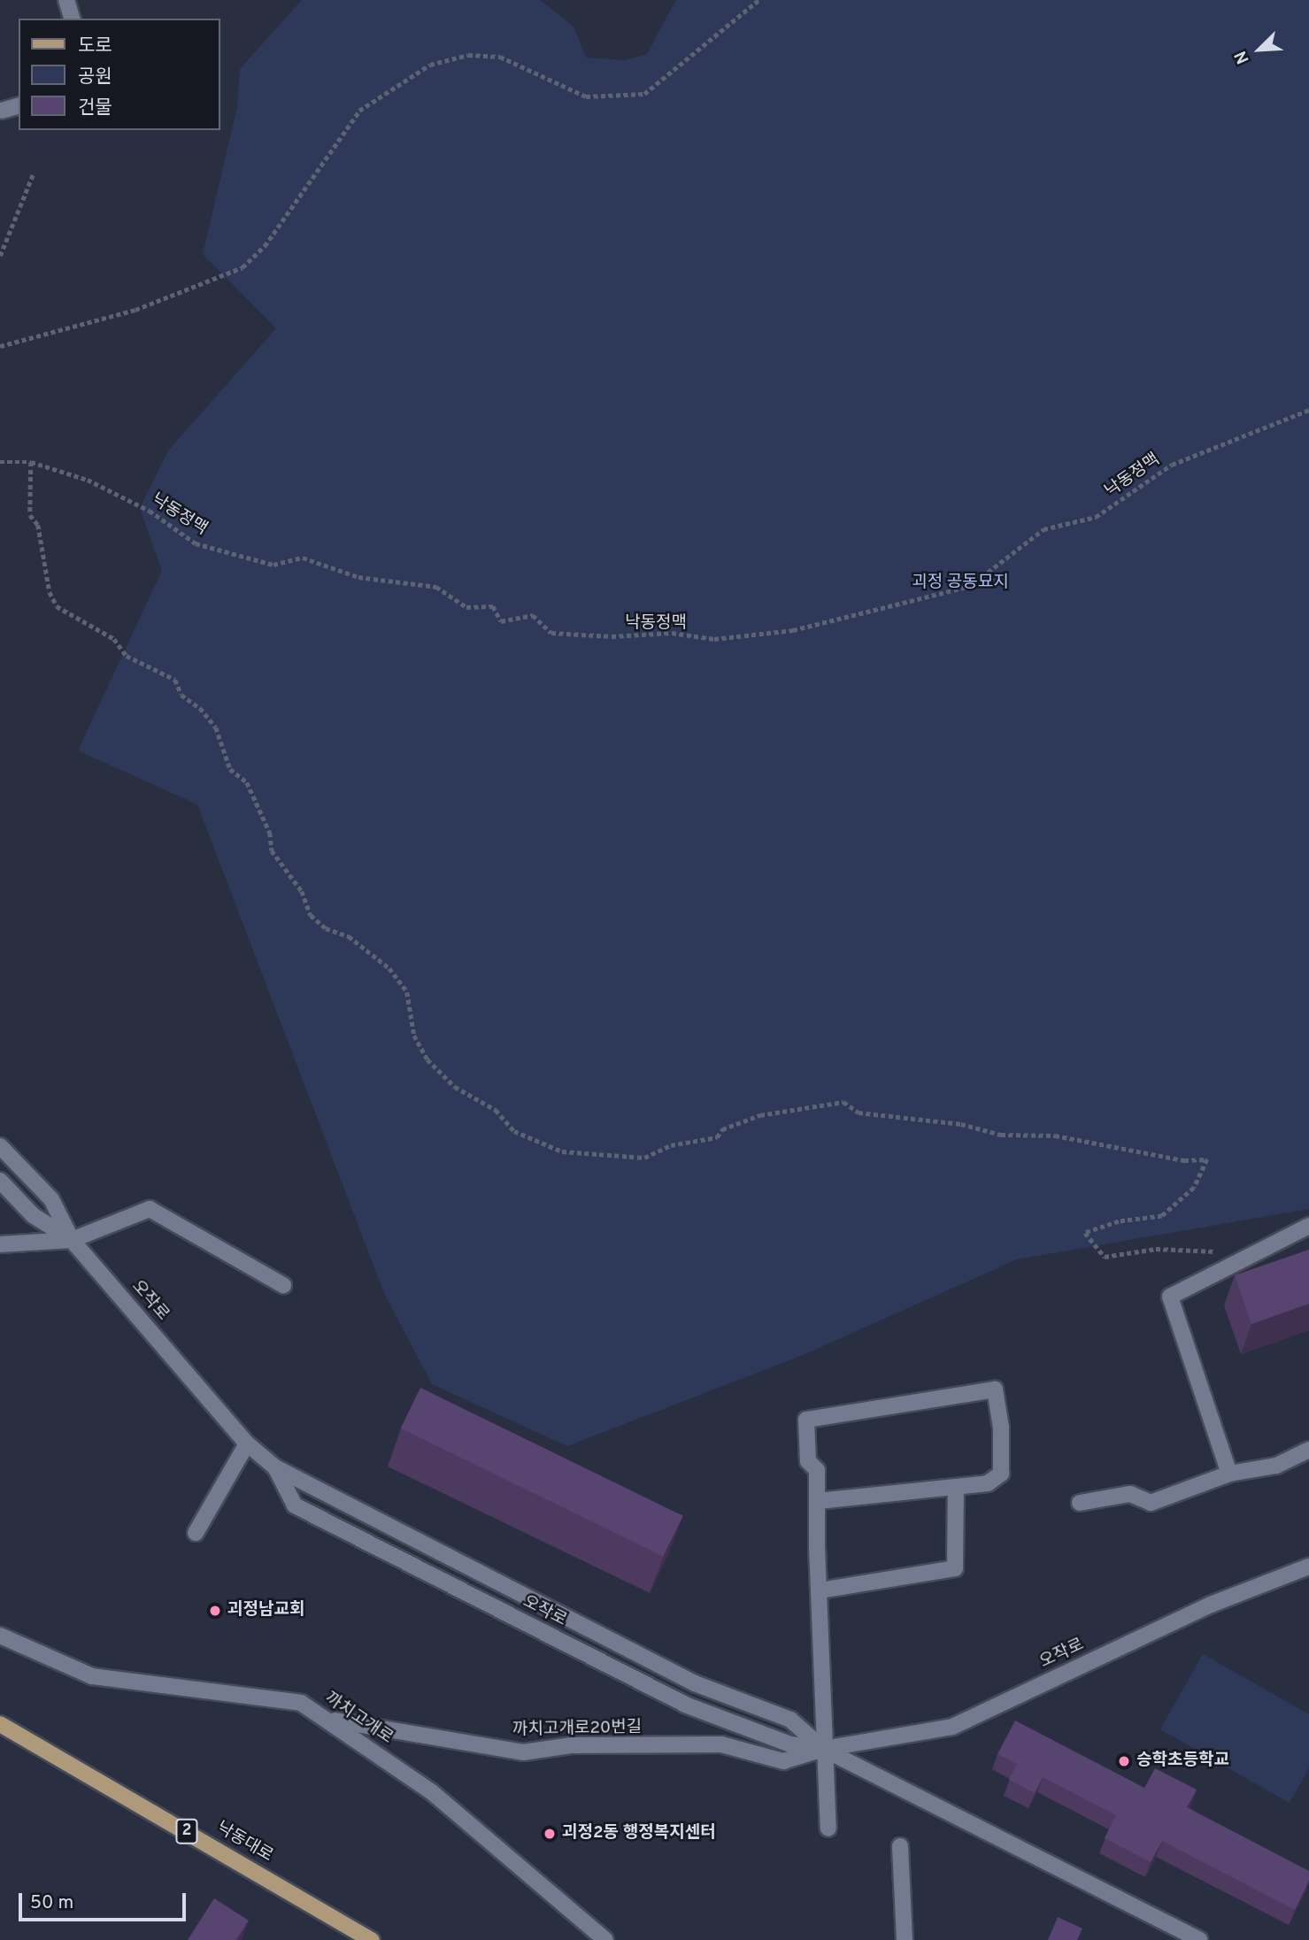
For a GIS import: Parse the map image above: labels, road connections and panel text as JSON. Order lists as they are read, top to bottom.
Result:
{
  "streets": {
    "main road": ["2", "낙동대로"],
    "street": ["오작로", "까치고개로", "까치고개로20번길"],
    "path": ["낙동정맥"]
  },
  "crossings": [
    ["오작로", "까치고개로20번길"],
    ["까치고개로", "까치고개로20번길"]
  ],
  "parks": ["괴정 공동묘지"],
  "places": ["괴정남교회", "승학초등학교", "괴정2동 행정복지센터"],
  "legend": ["도로", "공원", "건물"],
  "scale_bar": "50 m",
  "north": "bottom left"
}
